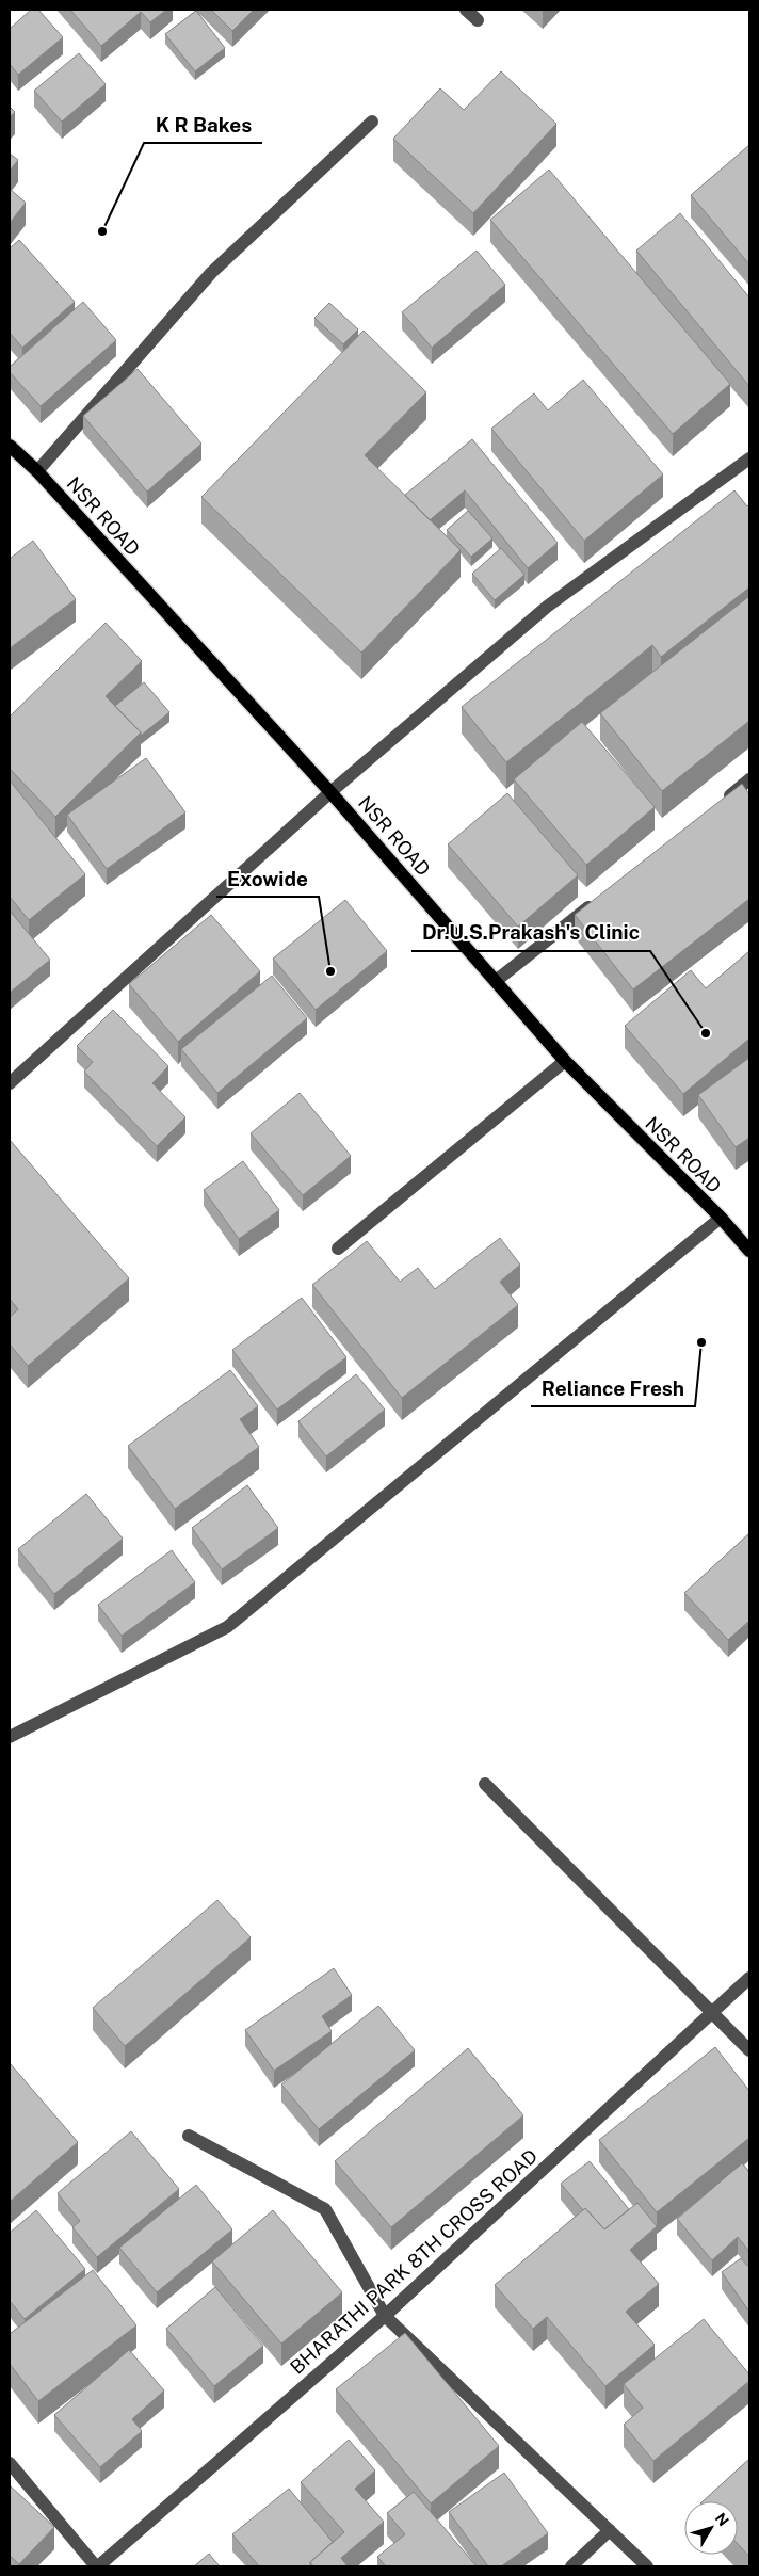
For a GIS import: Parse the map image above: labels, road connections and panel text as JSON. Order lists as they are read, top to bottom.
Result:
{
  "streets": {
    "main road": ["NSR ROAD"],
    "street": ["BHARATHI PARK 8TH CROSS ROAD"]
  },
  "places": [
    "K R Bakes",
    "Exowide",
    "Dr.U.S.Prakash's Clinic",
    "Reliance Fresh"
  ],
  "north": "top right"
}
